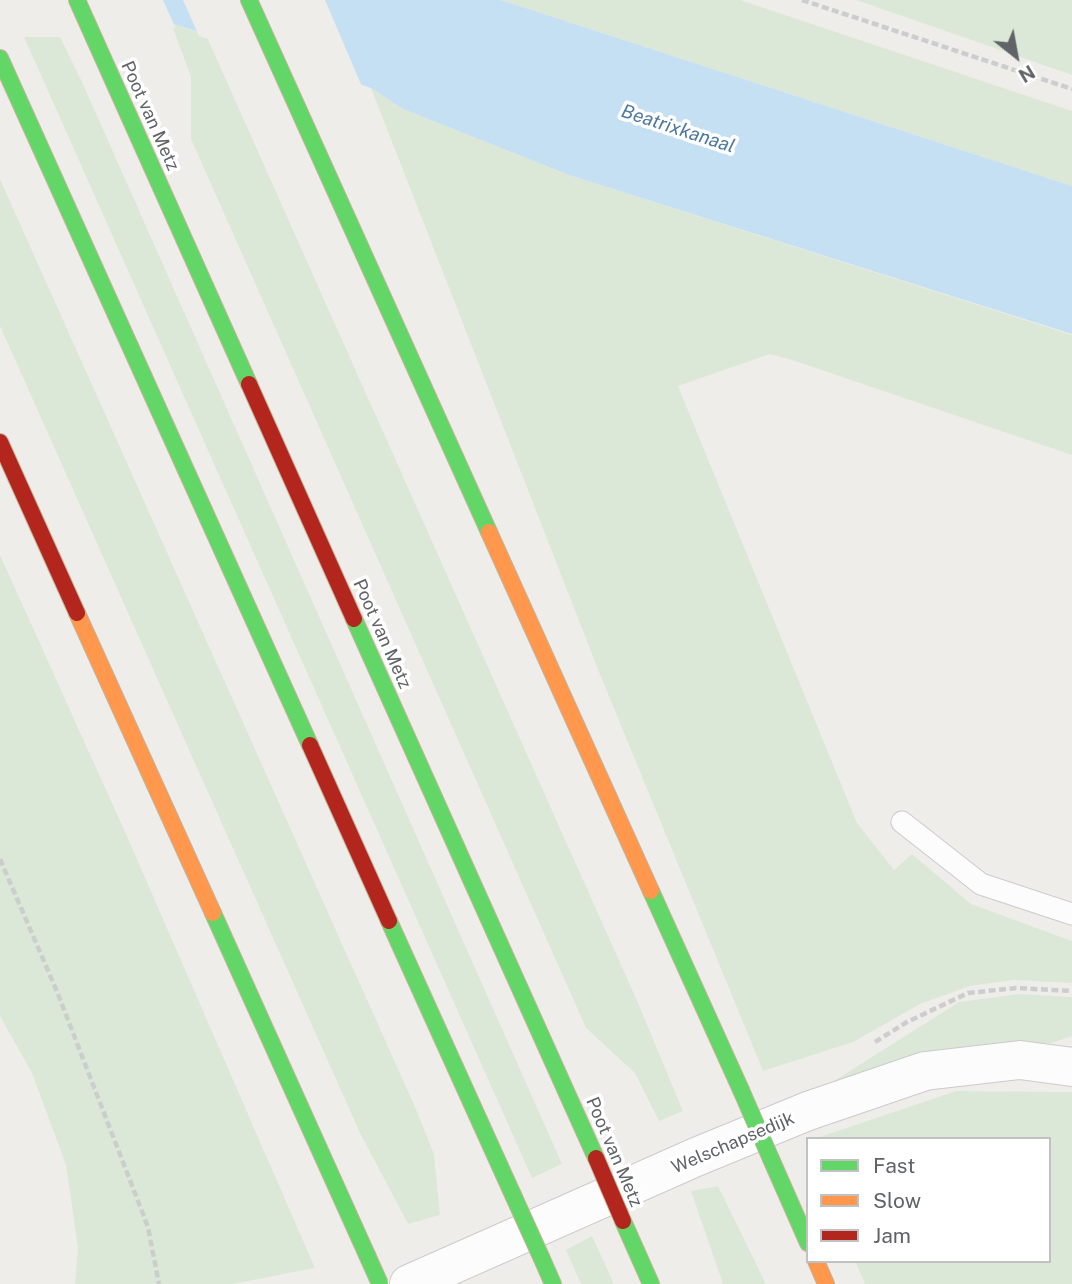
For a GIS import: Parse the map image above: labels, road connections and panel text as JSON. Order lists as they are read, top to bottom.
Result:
{
  "streets": {
    "highway": ["Poot van Metz"],
    "street": ["Welschapsedijk"]
  },
  "water": ["Beatrixkanaal"],
  "legend": ["Fast", "Slow", "Jam"],
  "north": "bottom right"
}
